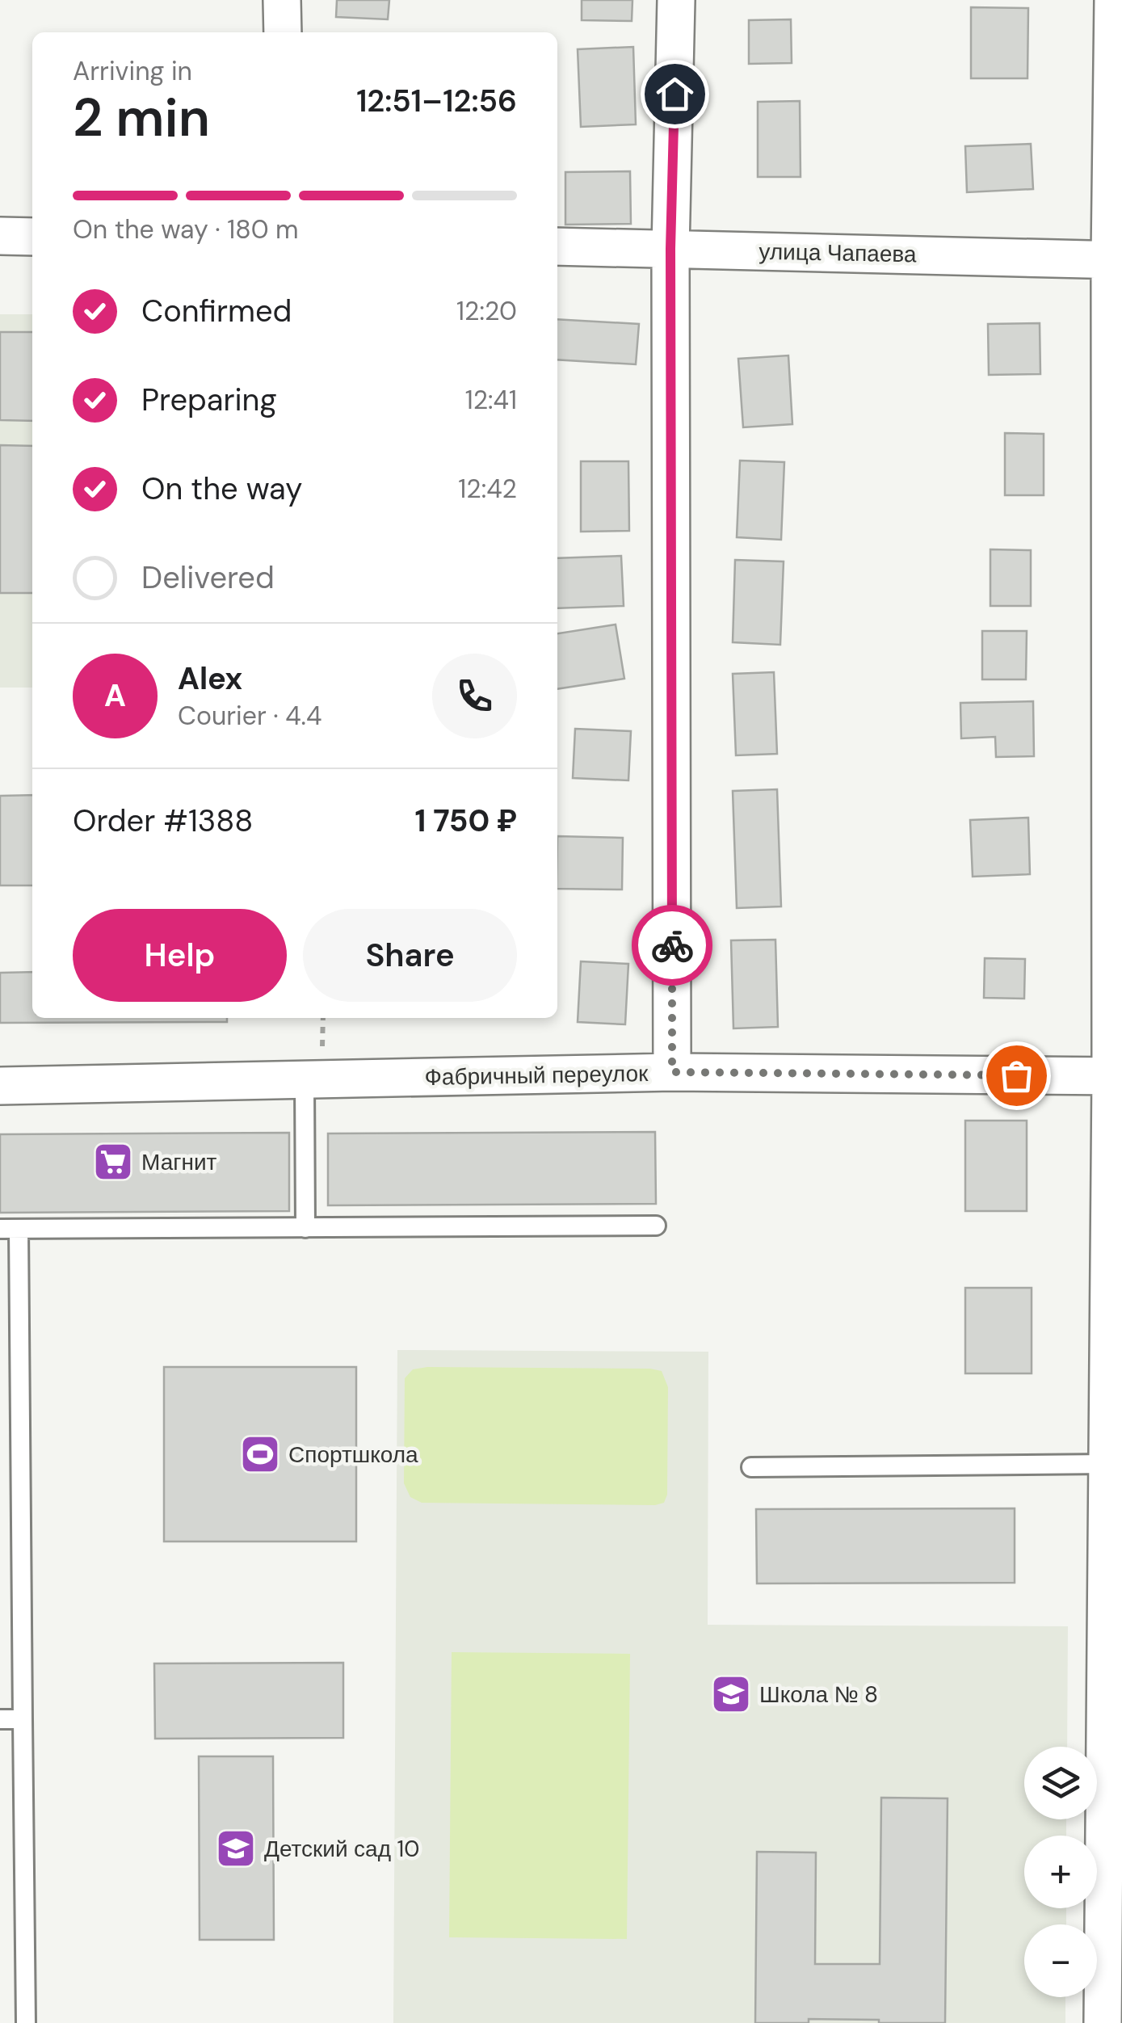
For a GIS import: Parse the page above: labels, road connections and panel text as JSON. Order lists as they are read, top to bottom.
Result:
{
  "streets": {
    "street": ["улица Чапаева", "Фабричный переулок"]
  },
  "places": {
    "supermarket": ["Магнит"],
    "sports": ["Спортшкола"],
    "school or university": ["Школа № 8", "Детский сад 10"]
  },
  "page": {
    "heading": ["2 min", "Arriving in", "12:51–12:56"],
    "panel": [
      "Alex",
      "Courier · 4.4",
      "Order #1388",
      "1 750 ₽"
    ],
    "bar": "On the way · 180 m",
    "list": [
      ["Confirmed", "12:20"],
      ["Preparing", "12:41"],
      ["On the way", "12:42"],
      "Delivered"
    ],
    "round": "A",
    "buttons": ["Help", "Share"],
    "map_buttons": ["+", "−"]
  }
}
